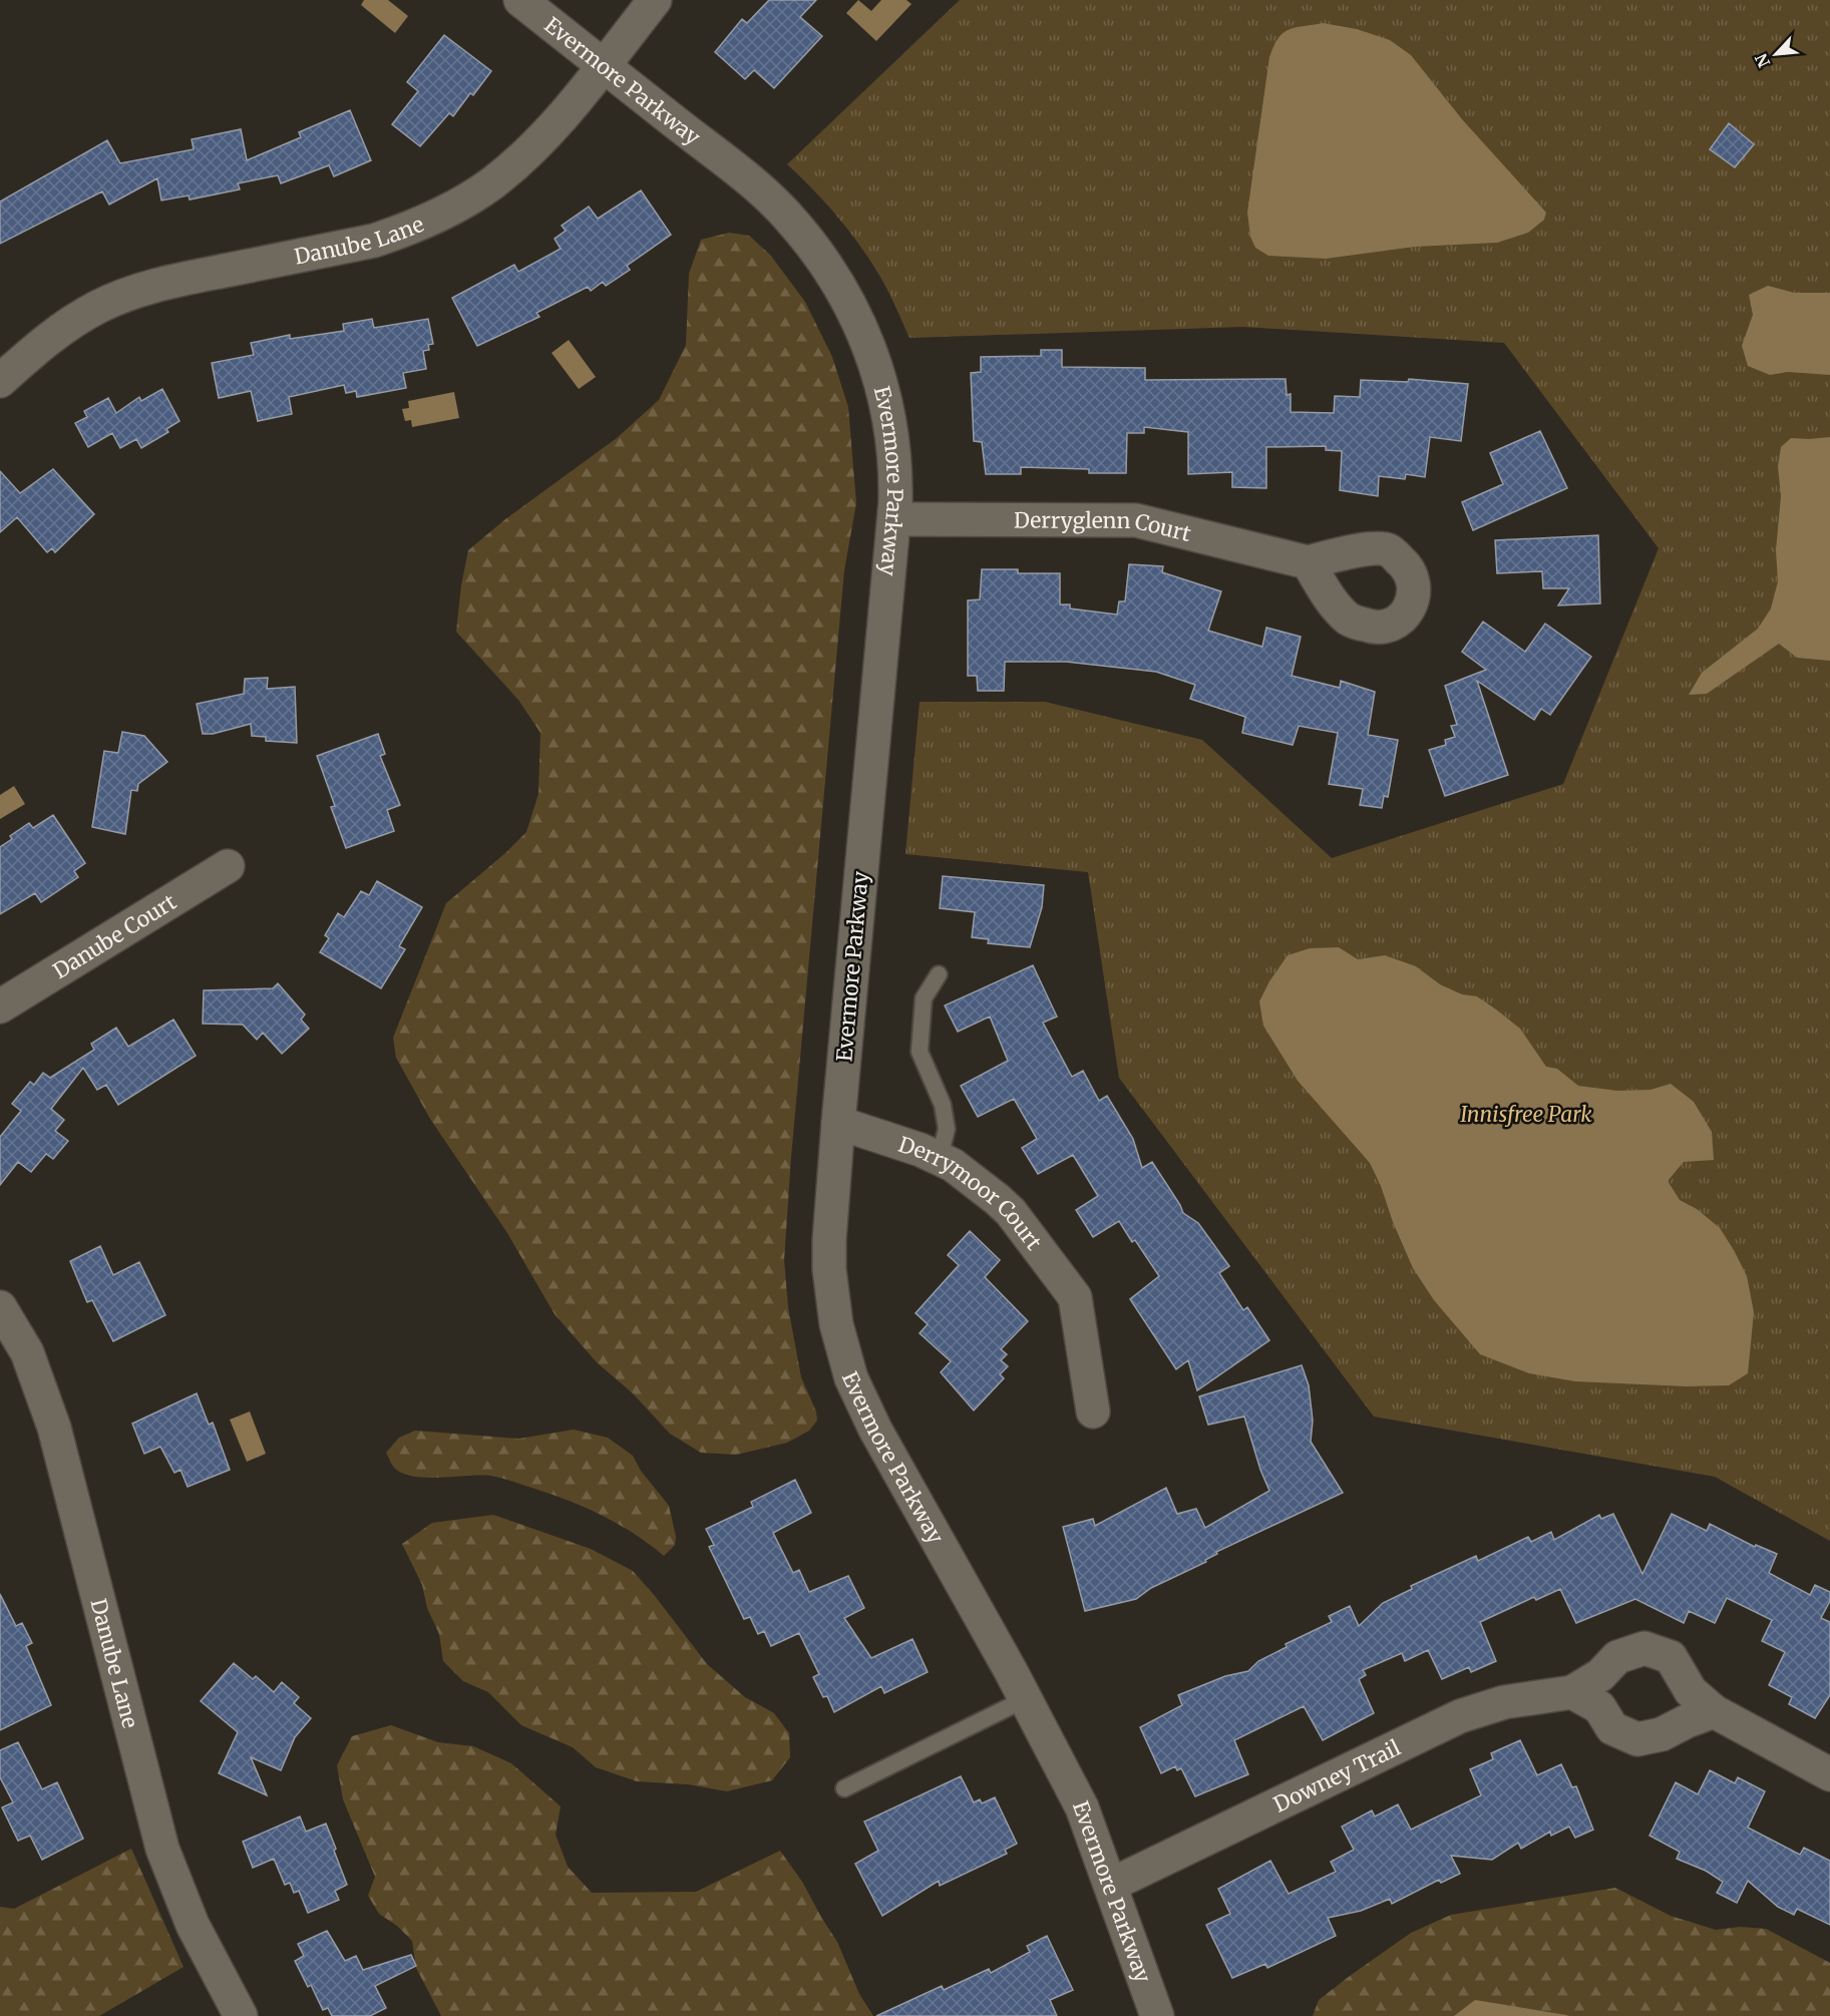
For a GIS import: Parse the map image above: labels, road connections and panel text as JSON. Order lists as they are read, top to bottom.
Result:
{
  "streets": {
    "street": [
      "Evermore Parkway",
      "Danube Lane",
      "Derryglenn Court",
      "Danube Court",
      "Derrymoor Court",
      "Downey Trail"
    ]
  },
  "crossings": [
    ["Evermore Parkway", "Danube Lane"],
    ["Evermore Parkway", "Derryglenn Court"],
    ["Evermore Parkway", "Derrymoor Court"],
    ["Evermore Parkway", "Downey Trail"]
  ],
  "parks": ["Innisfree Park"],
  "north": "bottom left"
}
